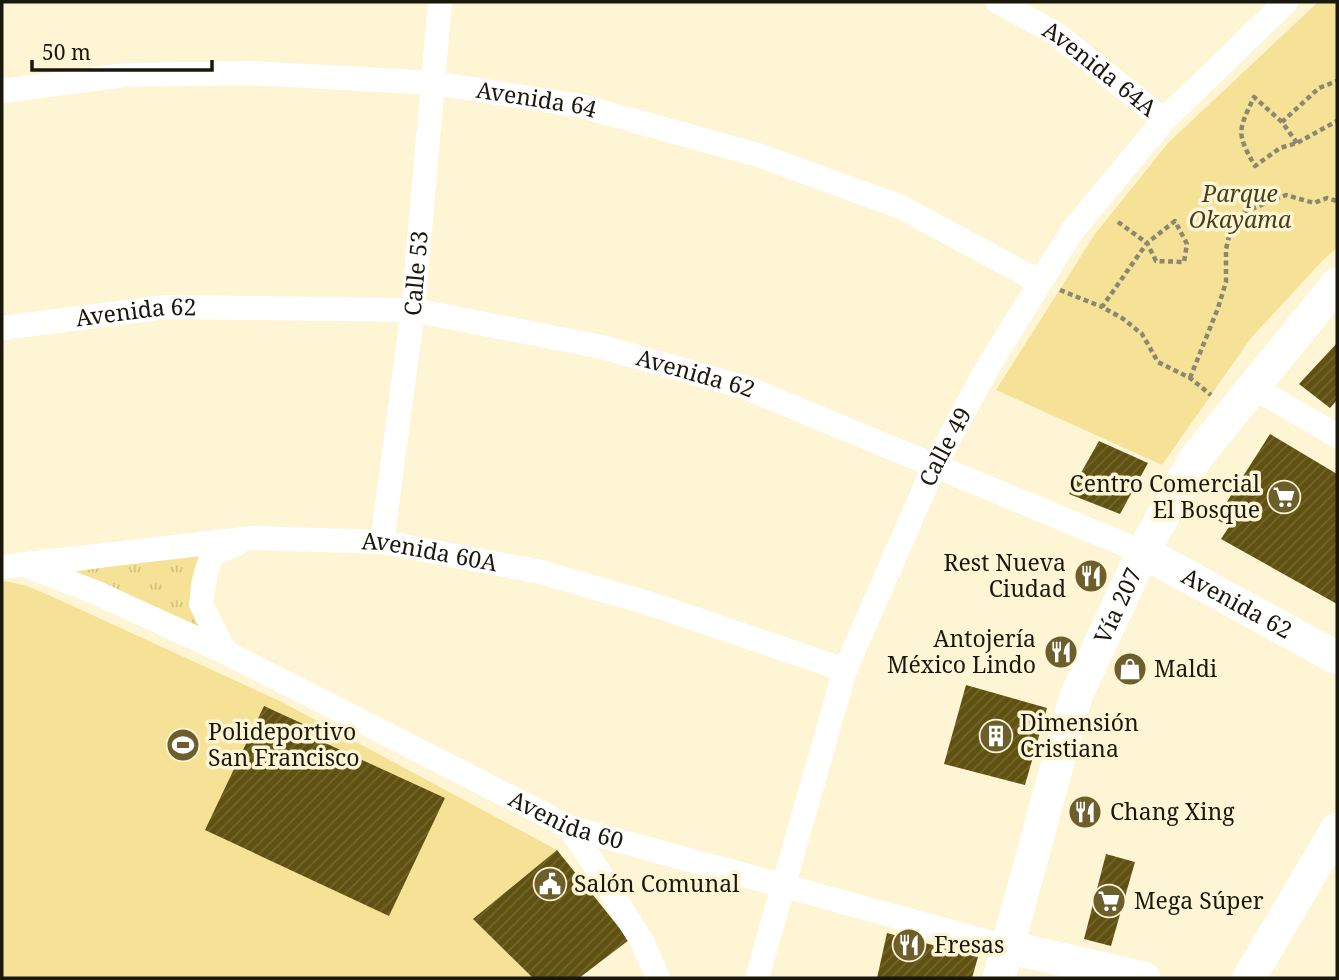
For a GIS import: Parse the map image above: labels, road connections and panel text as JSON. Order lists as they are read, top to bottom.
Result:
{
  "streets": {
    "main road": ["Avenida 62", "Vía 207", "Avenida 60"],
    "street": [
      "Avenida 64A",
      "Avenida 64",
      "Calle 53",
      "Calle 49",
      "Avenida 60A"
    ]
  },
  "crossings": [
    ["Avenida 64A", "Calle 49"],
    ["Avenida 64", "Calle 53"],
    ["Avenida 64", "Calle 49"],
    ["Calle 53", "Avenida 62"],
    ["Calle 53", "Avenida 60A"],
    ["Avenida 62", "Calle 49"],
    ["Avenida 62", "Vía 207"],
    ["Calle 49", "Avenida 60A"],
    ["Calle 49", "Avenida 60"],
    ["Avenida 60A", "Avenida 60"],
    ["Vía 207", "Avenida 60"]
  ],
  "parks": ["Parque Okayama"],
  "places": {
    "supermarket": ["Centro Comercial El Bosque", "Mega Súper"],
    "restaurant": [
      "Rest Nueva Ciudad",
      "Antojería México Lindo",
      "Chang Xing",
      "Fresas"
    ],
    "shop": ["Maldi"],
    "building": ["Dimensión Cristiana"],
    "sports": ["Polideportivo San Francisco"],
    "public building": ["Salón Comunal"]
  },
  "scale_bar": "50 m"
}
